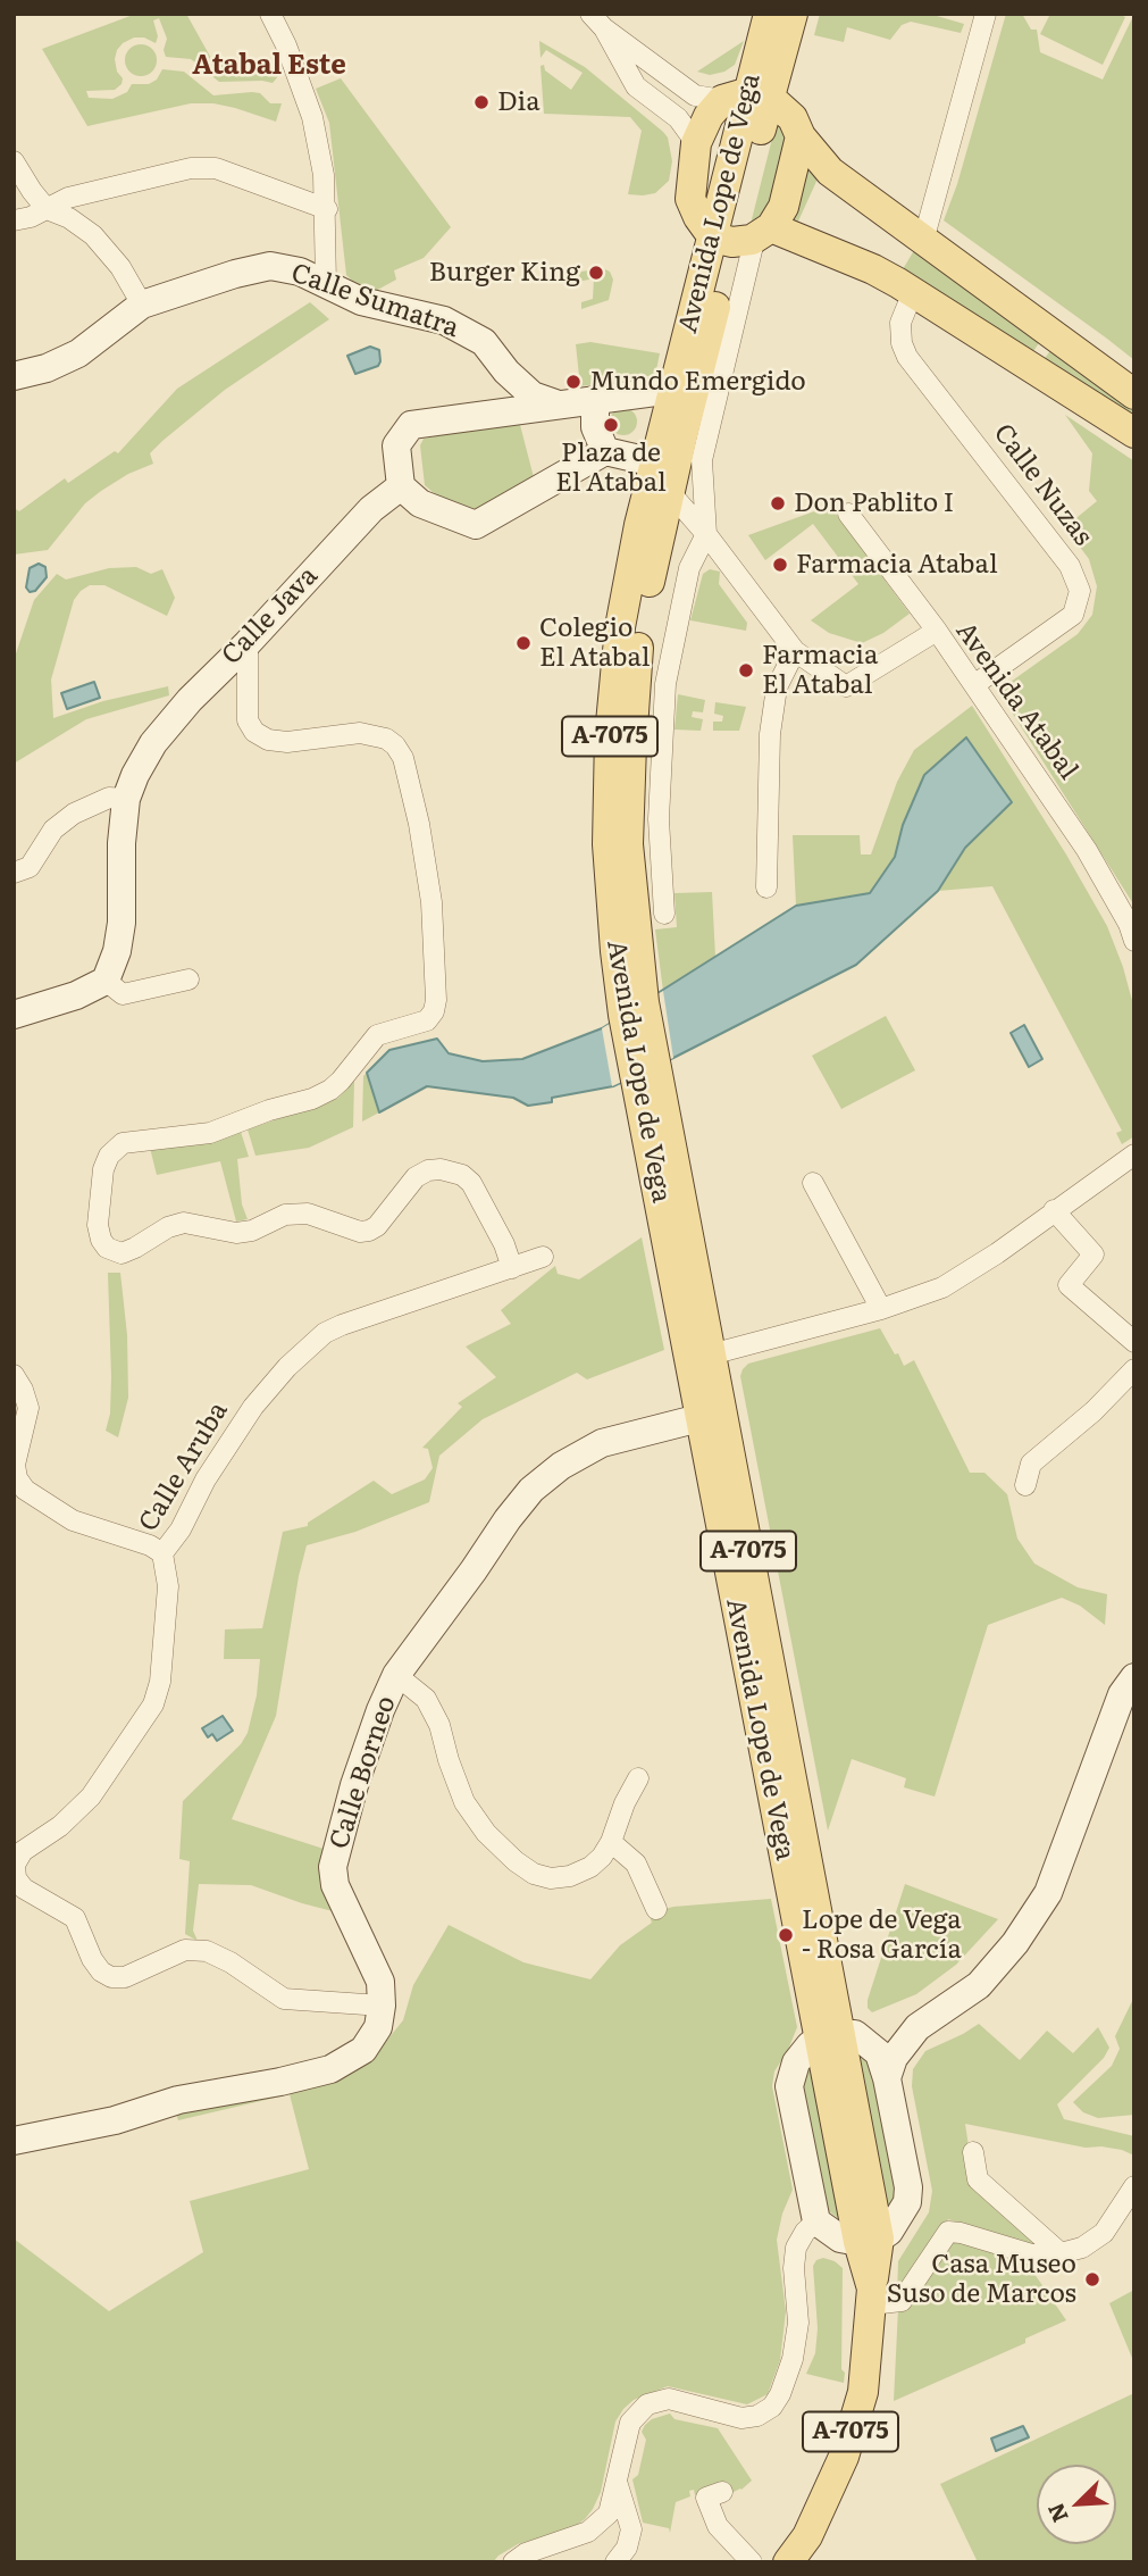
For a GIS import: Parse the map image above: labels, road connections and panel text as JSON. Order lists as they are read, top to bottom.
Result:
{
  "streets": {
    "main road": ["Avenida Lope de Vega", "A-7075"],
    "street": [
      "Calle Sumatra",
      "Calle Nuzas",
      "Calle Java",
      "Avenida Atabal",
      "Calle Aruba",
      "Calle Borneo"
    ]
  },
  "crossings": [
    ["Avenida Lope de Vega", "Avenida Atabal"],
    ["Avenida Lope de Vega", "A-7075"],
    ["Avenida Lope de Vega", "Calle Borneo"],
    ["Calle Nuzas", "Avenida Atabal"],
    ["Calle Aruba", "Calle Borneo"]
  ],
  "districts": ["Atabal Este"],
  "places": [
    "Dia",
    "Burger King",
    "Mundo Emergido",
    "Plaza de El Atabal",
    "Don Pablito I",
    "Farmacia Atabal",
    "Colegio El Atabal",
    "Farmacia El Atabal",
    "Lope de Vega - Rosa García",
    "Casa Museo Suso de Marcos"
  ],
  "north": "bottom left"
}
